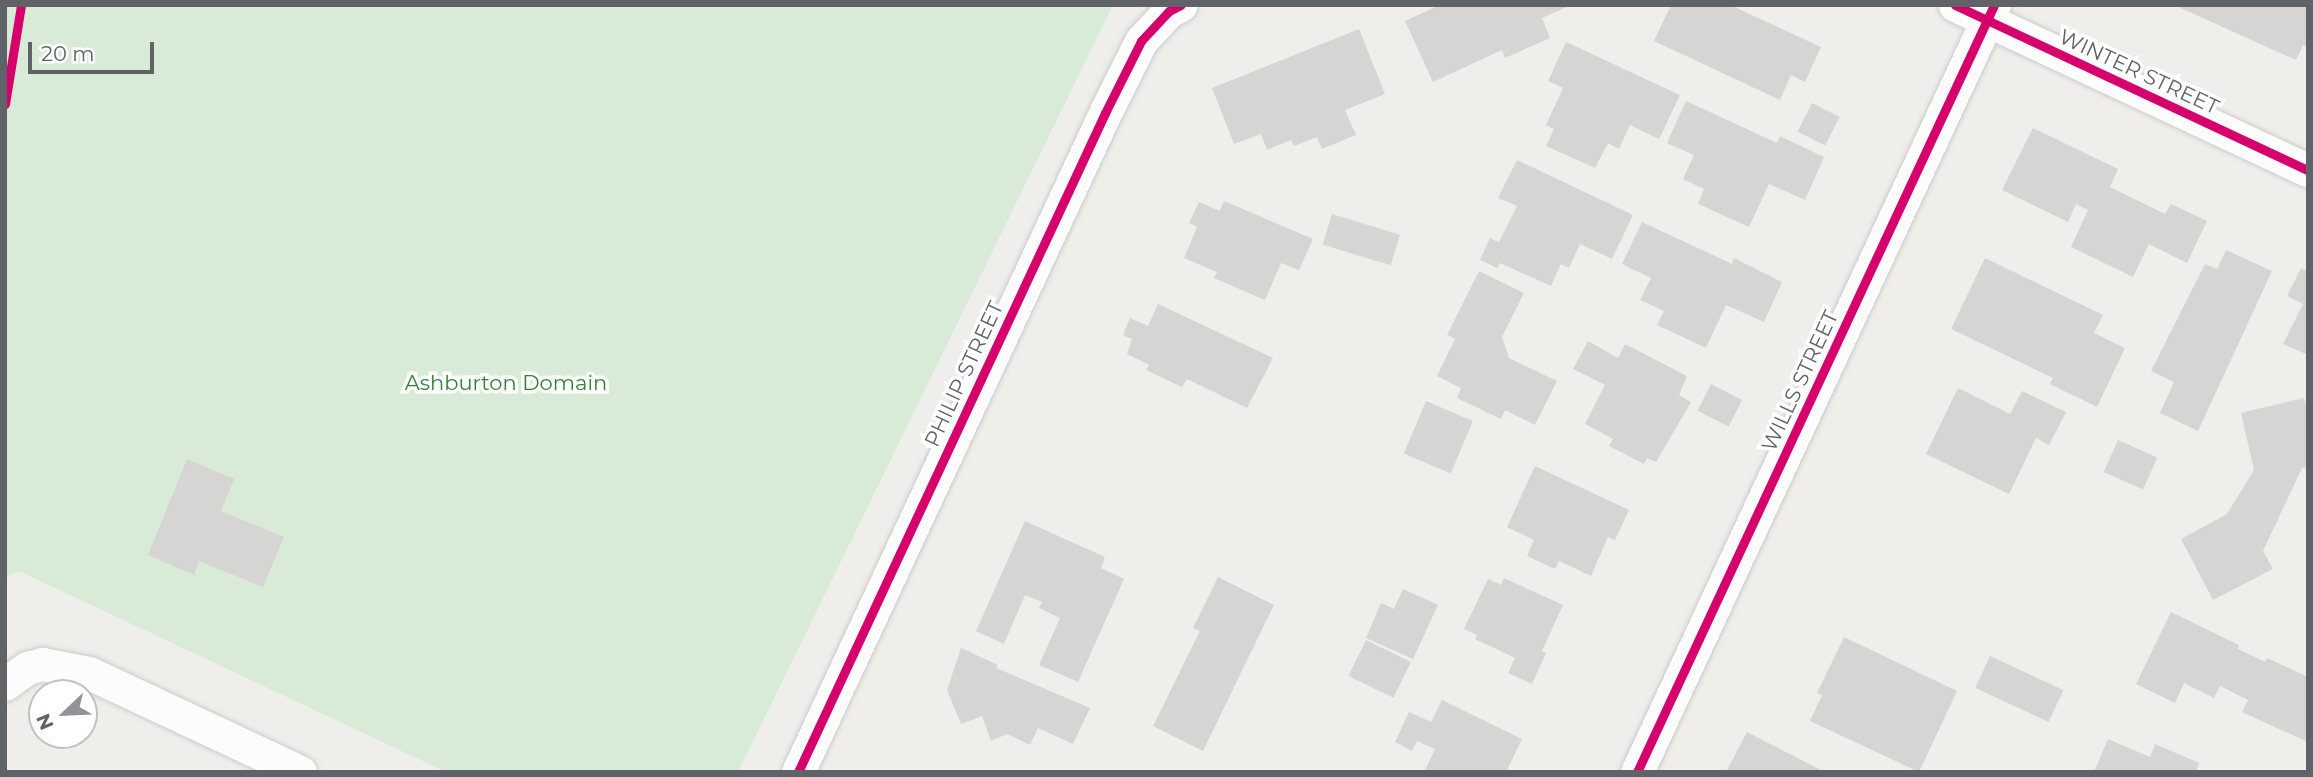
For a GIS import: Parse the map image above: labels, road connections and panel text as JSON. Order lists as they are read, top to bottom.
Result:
{
  "streets": {
    "street": ["WINTER STREET", "PHILIP STREET", "WILLS STREET"]
  },
  "crossings": [
    ["WINTER STREET", "WILLS STREET"]
  ],
  "parks": ["Ashburton Domain"],
  "scale_bar": "20 m",
  "north": "bottom left"
}
